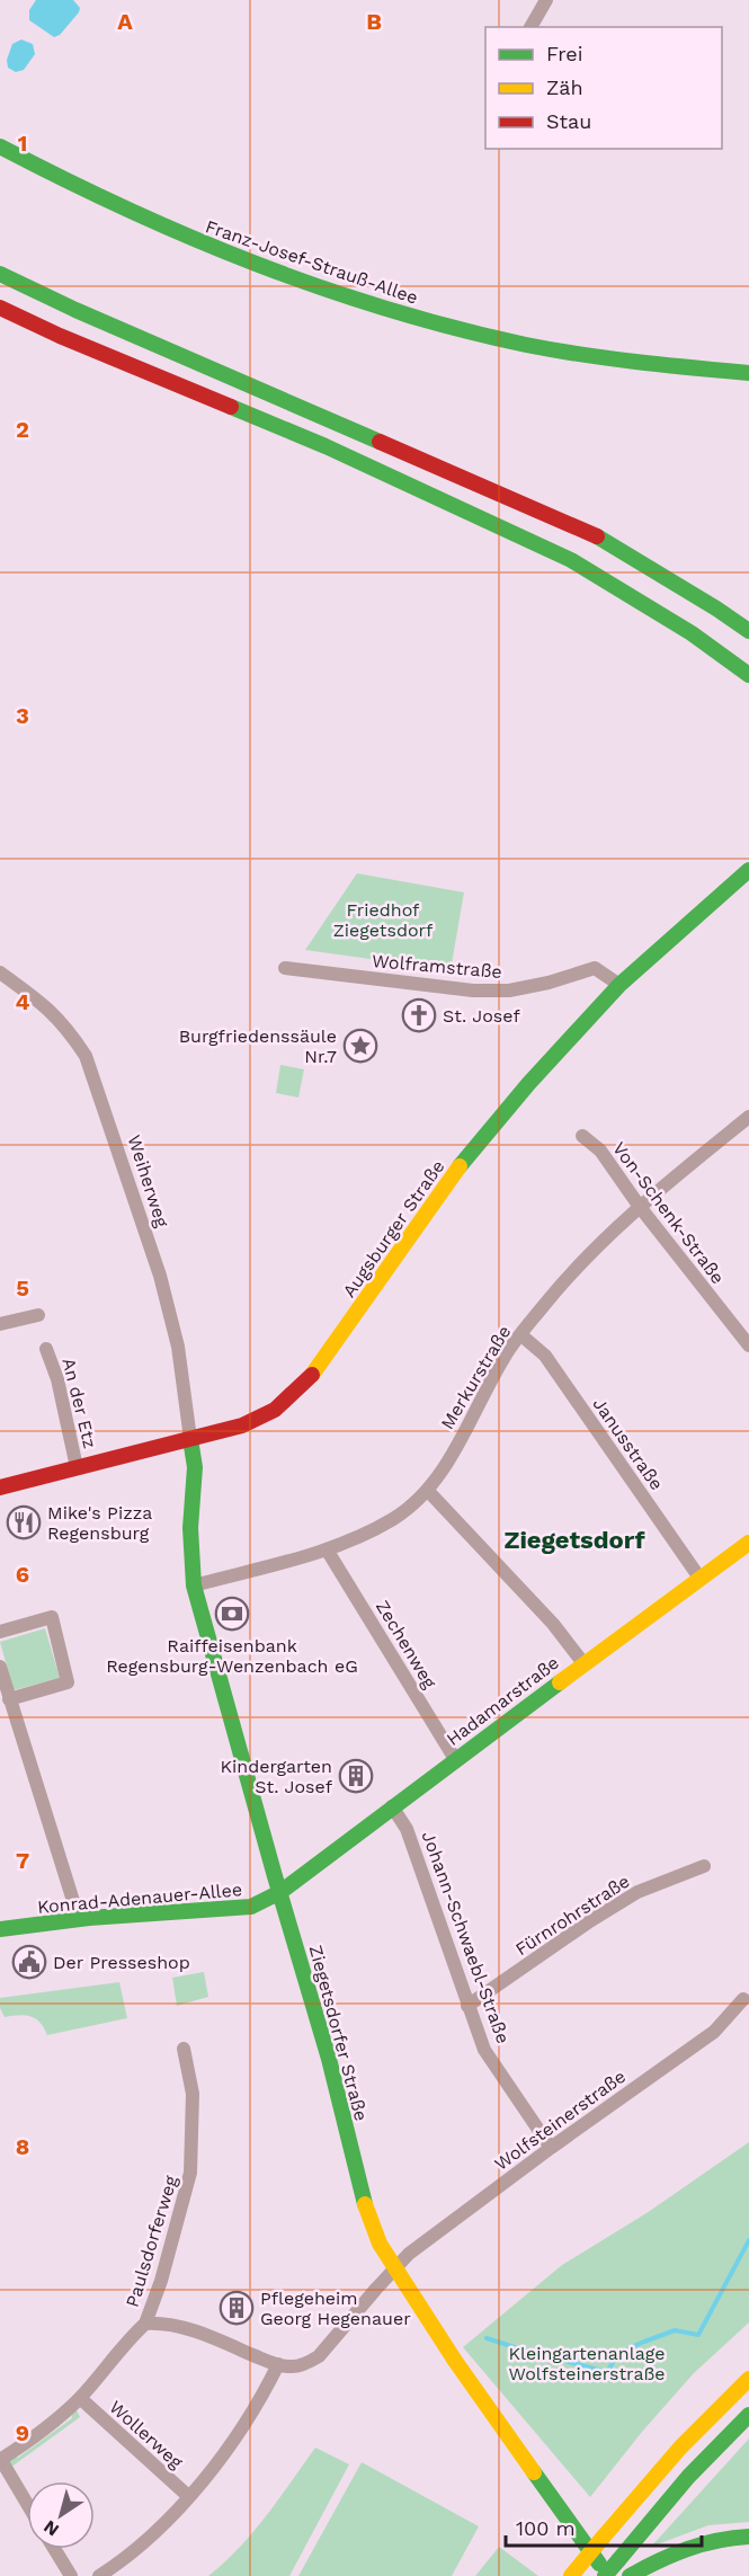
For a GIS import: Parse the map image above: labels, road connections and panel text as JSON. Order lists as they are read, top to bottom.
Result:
{
  "streets": {
    "main road": [
      "Franz-Josef-Strauß-Allee",
      "Augsburger Straße",
      "Hadamarstraße",
      "Konrad-Adenauer-Allee",
      "Ziegetsdorfer Straße"
    ],
    "street": [
      "Wolframstraße",
      "Weiherweg",
      "Von-Schenk-Straße",
      "Merkurstraße",
      "An der Etz",
      "Janusstraße",
      "Zechenweg",
      "Fürnrohrstraße",
      "Johann-Schwaebl-Straße",
      "Wolfsteinerstraße",
      "Paulsdorferweg",
      "Wollerweg"
    ]
  },
  "crossings": [
    ["Wolframstraße", "Augsburger Straße"],
    ["Weiherweg", "Augsburger Straße"],
    ["Weiherweg", "Ziegetsdorfer Straße"],
    ["Von-Schenk-Straße", "Merkurstraße"],
    ["Augsburger Straße", "An der Etz"],
    ["Augsburger Straße", "Ziegetsdorfer Straße"],
    ["Merkurstraße", "Janusstraße"],
    ["Merkurstraße", "Zechenweg"],
    ["Merkurstraße", "Ziegetsdorfer Straße"],
    ["Janusstraße", "Hadamarstraße"],
    ["Zechenweg", "Hadamarstraße"],
    ["Hadamarstraße", "Konrad-Adenauer-Allee"],
    ["Hadamarstraße", "Johann-Schwaebl-Straße"],
    ["Hadamarstraße", "Ziegetsdorfer Straße"],
    ["Konrad-Adenauer-Allee", "Ziegetsdorfer Straße"],
    ["Fürnrohrstraße", "Johann-Schwaebl-Straße"],
    ["Johann-Schwaebl-Straße", "Wolfsteinerstraße"],
    ["Ziegetsdorfer Straße", "Wolfsteinerstraße"]
  ],
  "districts": ["Ziegetsdorf"],
  "parks": ["Friedhof Ziegetsdorf", "Kleingartenanlage Wolfsteinerstraße"],
  "places": {
    "church": ["St. Josef"],
    "place": ["Burgfriedenssäule Nr.7"],
    "restaurant": ["Mike's Pizza Regensburg"],
    "bank": ["Raiffeisenbank Regensburg-Wenzenbach eG"],
    "building": ["Kindergarten St. Josef", "Pflegeheim Georg Hegenauer"],
    "public building": ["Der Presseshop"]
  },
  "legend": ["Frei", "Zäh", "Stau"],
  "scale_bar": "100 m",
  "north": "bottom left",
  "grid": {
    "columns": ["A", "B"],
    "rows": [
      "1",
      "2",
      "3",
      "4",
      "5",
      "6",
      "7",
      "8",
      "9"
    ]
  }
}
